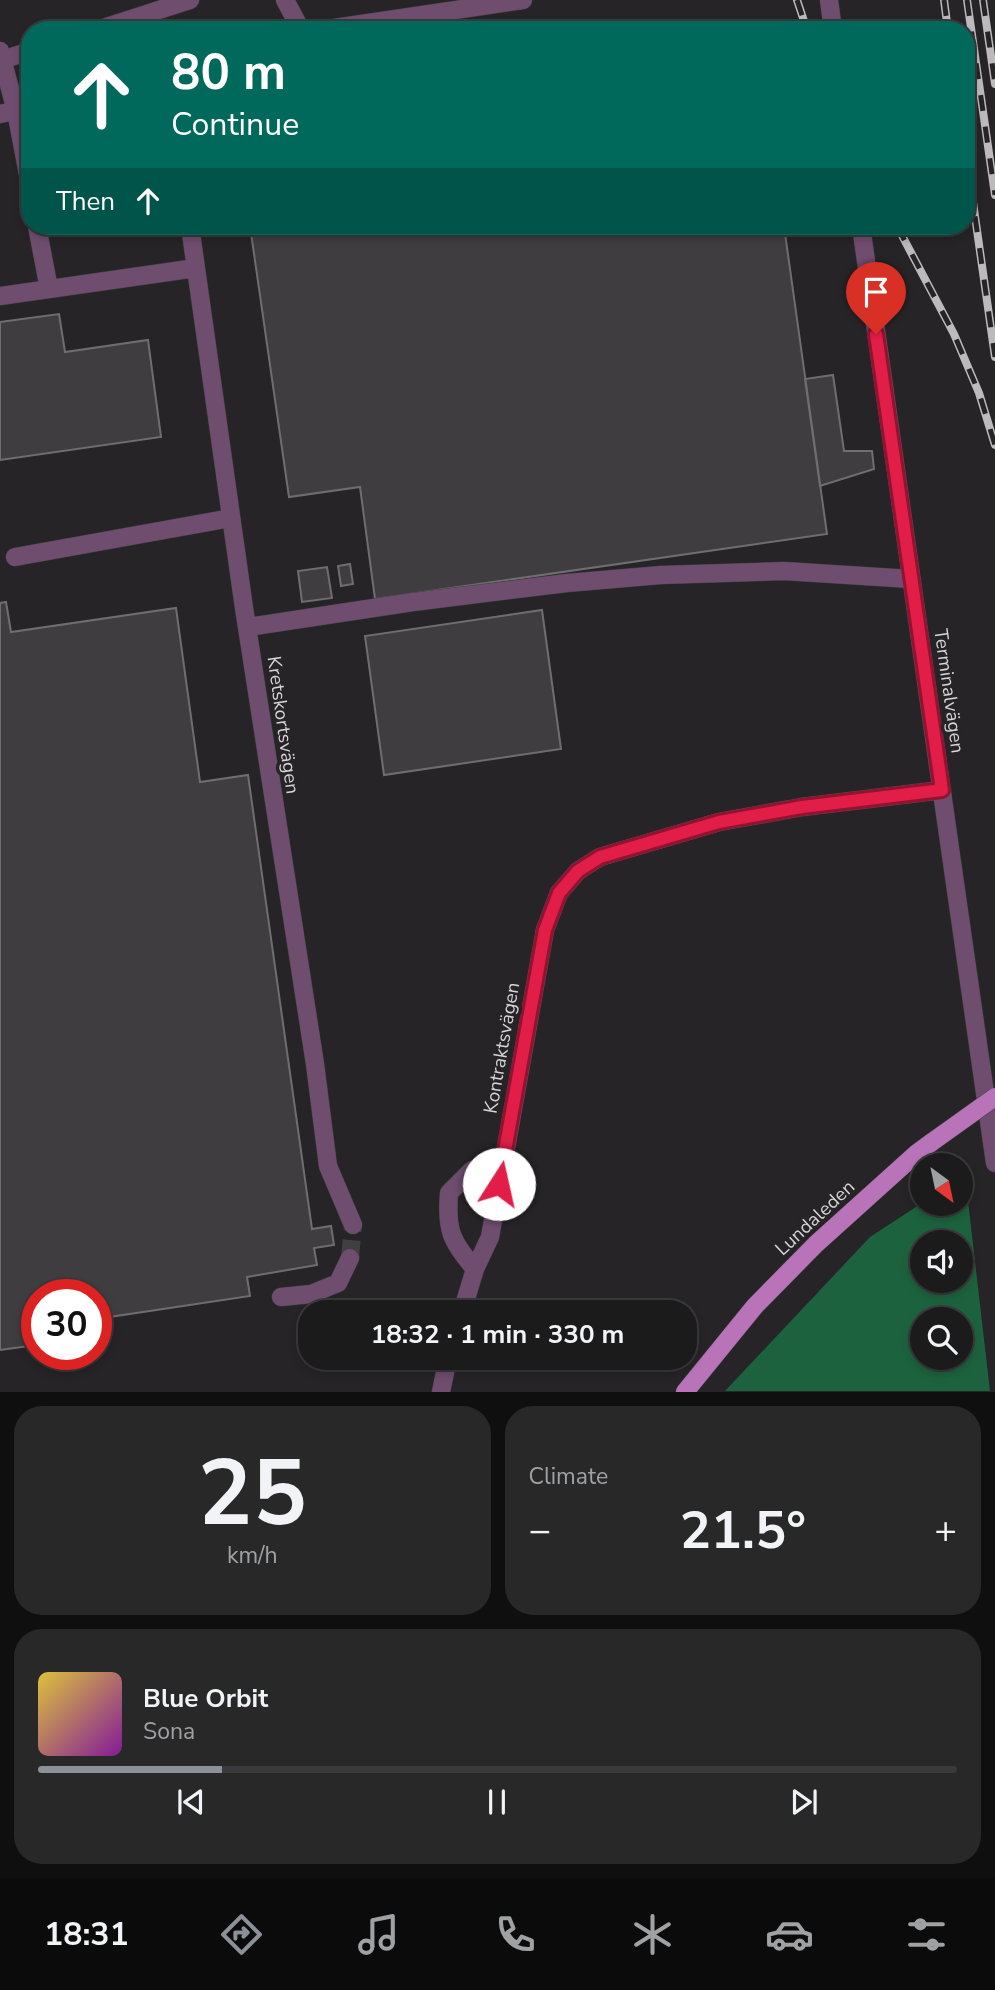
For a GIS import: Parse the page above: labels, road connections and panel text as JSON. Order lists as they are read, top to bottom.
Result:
{
  "streets": {
    "main road": ["Lundaleden"],
    "street": ["Terminalvägen", "Kretskortsvägen", "Kontraktsvägen"]
  },
  "crossings": [
    ["Terminalvägen", "Kontraktsvägen"]
  ],
  "north": "bottom right",
  "page": {
    "turn": ["80 m", "Continue"],
    "then": "Then",
    "limit": "30",
    "trip": "18:32 · 1 min · 330 m",
    "tile": [
      ["25", "km/h"],
      "Climate"
    ],
    "heat": ["−", "21.5°", "+"],
    "song": ["Blue Orbit", "Sona"],
    "tabs": "18:31"
  }
}
